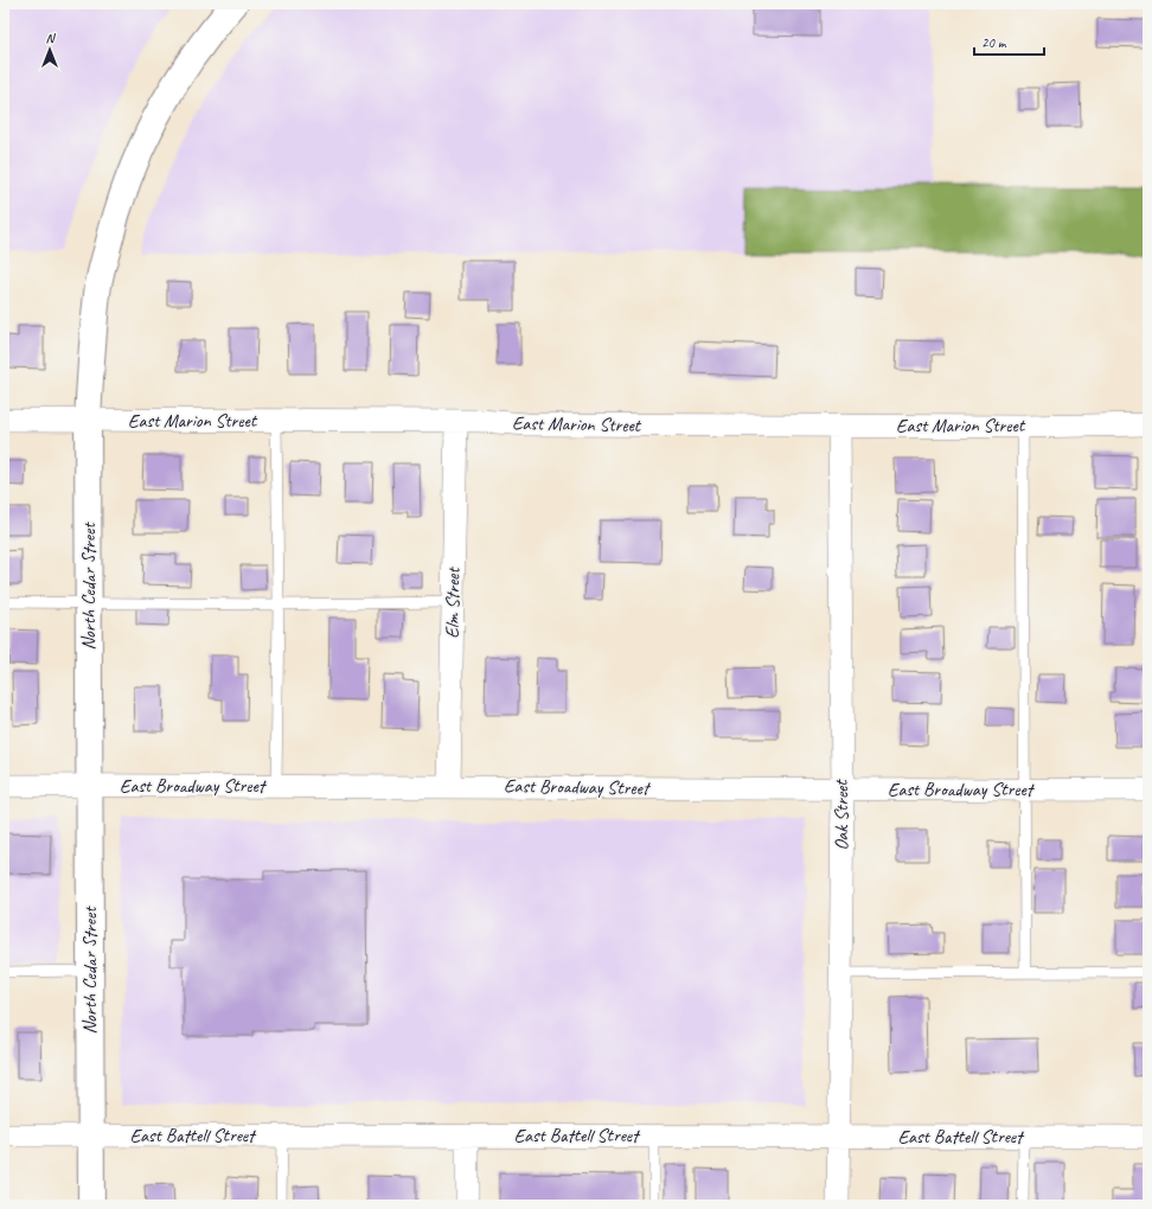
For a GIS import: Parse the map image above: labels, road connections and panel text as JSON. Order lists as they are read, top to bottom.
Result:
{
  "streets": {
    "street": [
      "East Marion Street",
      "North Cedar Street",
      "Elm Street",
      "East Broadway Street",
      "Oak Street",
      "East Battell Street"
    ]
  },
  "crossings": [
    ["East Marion Street", "North Cedar Street"],
    ["East Marion Street", "Elm Street"],
    ["East Marion Street", "Oak Street"],
    ["North Cedar Street", "East Broadway Street"],
    ["North Cedar Street", "East Battell Street"],
    ["Elm Street", "East Broadway Street"],
    ["East Broadway Street", "Oak Street"],
    ["Oak Street", "East Battell Street"]
  ],
  "scale_bar": "20 m",
  "north": "top"
}
